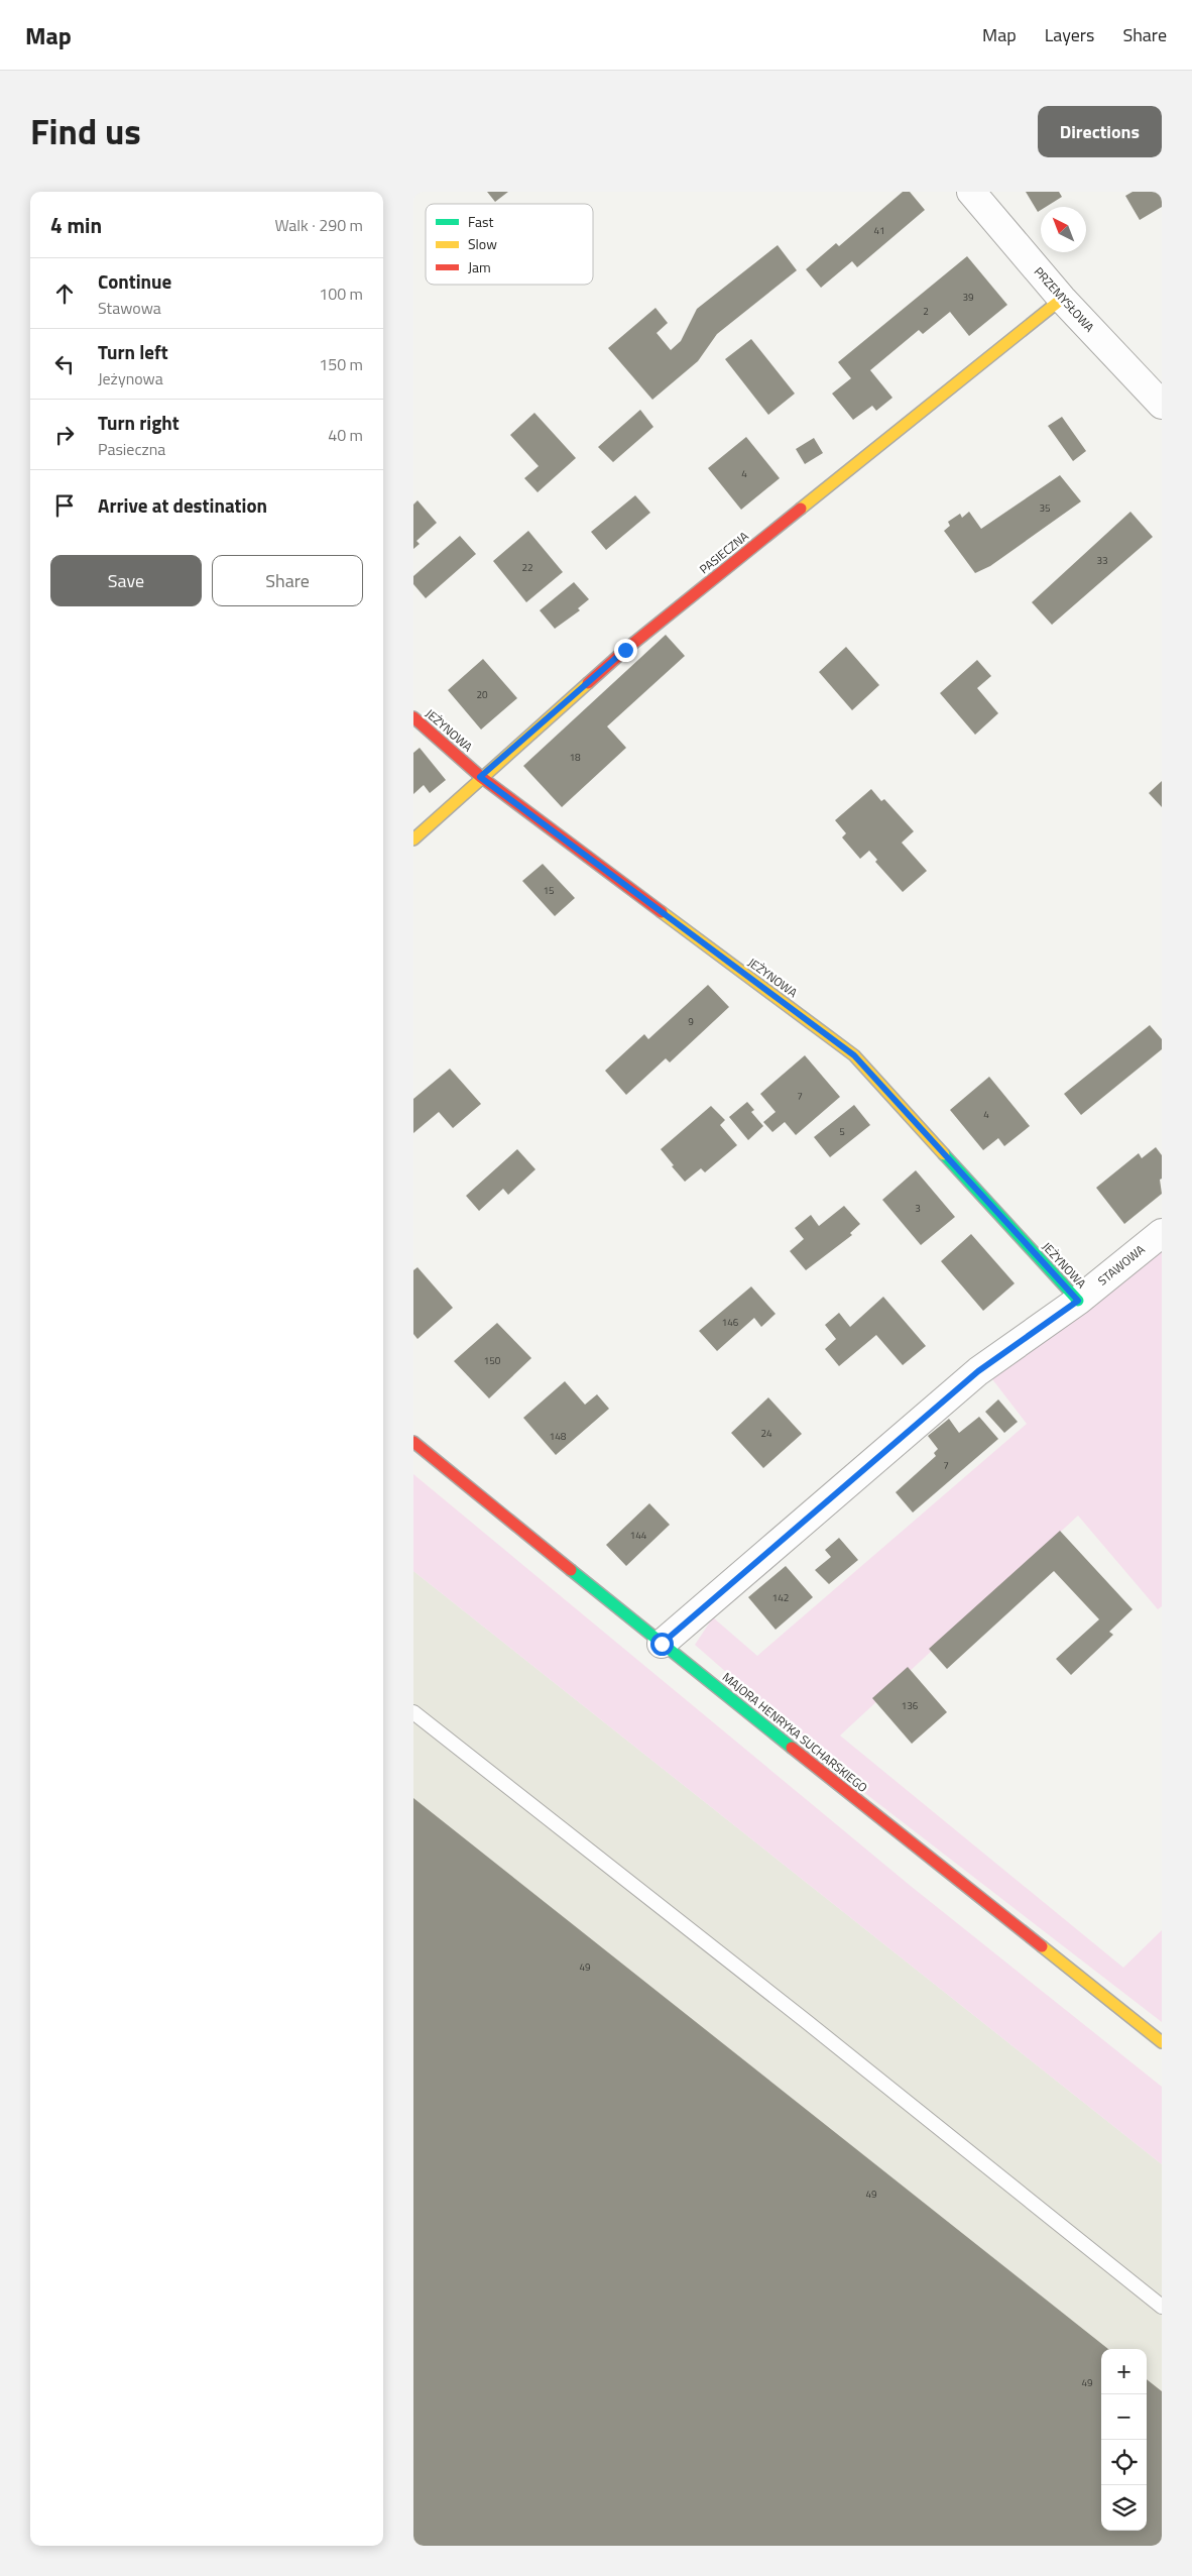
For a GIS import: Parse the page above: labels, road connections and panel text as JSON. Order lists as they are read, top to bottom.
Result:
{
  "streets": {
    "street": [
      "PRZEMYSŁOWA",
      "PASIECZNA",
      "JEŻYNOWA",
      "STAWOWA",
      "MAJORA HENRYKA SUCHARSKIEGO"
    ]
  },
  "crossings": [
    ["PRZEMYSŁOWA", "PASIECZNA"],
    ["PASIECZNA", "JEŻYNOWA"],
    ["JEŻYNOWA", "STAWOWA"],
    ["STAWOWA", "MAJORA HENRYKA SUCHARSKIEGO"]
  ],
  "house_numbers": [
    "41",
    "39",
    "2",
    "4",
    "35",
    "33",
    "22",
    "20",
    "18",
    "15",
    "9",
    "7",
    "4",
    "5",
    "3",
    "146",
    "150",
    "24",
    "148",
    "7",
    "144",
    "142",
    "136",
    "49",
    "49",
    "49"
  ],
  "legend": ["Fast", "Slow", "Jam"],
  "north": "top left",
  "page": {
    "header": "Map",
    "nav": ["Map", "Layers", "Share"],
    "title": "Find us",
    "buttons": [
      "Directions",
      ["Save", "Share"]
    ],
    "heading": ["4 min", "Walk · 290 m"],
    "list": [
      ["Continue", "Stawowa", "100 m"],
      ["Turn left", "Jeżynowa", "150 m"],
      ["Turn right", "Pasieczna", "40 m"],
      "Arrive at destination"
    ],
    "map_buttons": ["+", "−"]
  }
}
